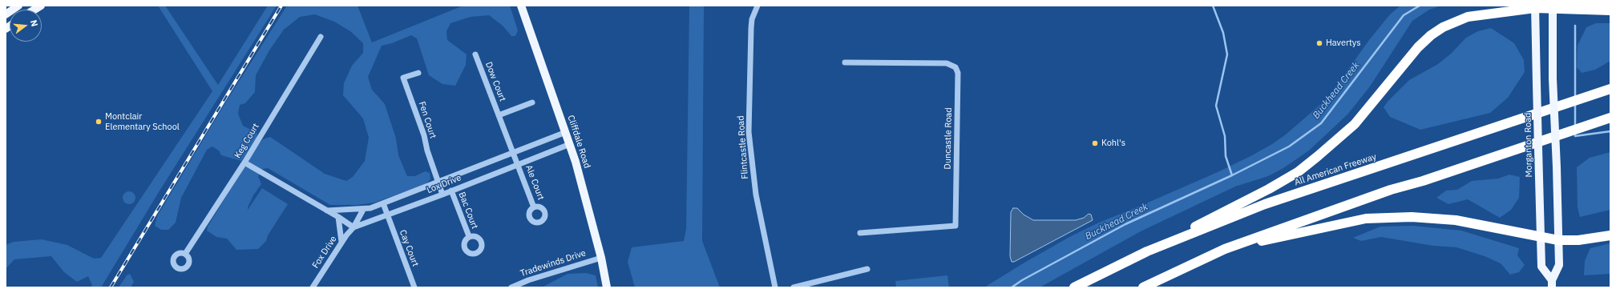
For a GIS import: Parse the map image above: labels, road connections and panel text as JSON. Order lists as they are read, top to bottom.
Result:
{
  "streets": {
    "highway": ["All American Freeway"],
    "main road": ["Cliffdale Road", "Morganton Road"],
    "street": [
      "Dow Court",
      "Fen Court",
      "Duncastle Road",
      "Keg Court",
      "Flintcastle Road",
      "Ale Court",
      "Lox Drive",
      "Bac Court",
      "Cay Court",
      "Fox Drive",
      "Tradewinds Drive"
    ]
  },
  "crossings": [
    ["Dow Court", "Ale Court"],
    ["Dow Court", "Lox Drive"],
    ["Fen Court", "Lox Drive"],
    ["Cliffdale Road", "Lox Drive"],
    ["Cliffdale Road", "Tradewinds Drive"],
    ["Ale Court", "Lox Drive"],
    ["Lox Drive", "Bac Court"],
    ["Lox Drive", "Cay Court"],
    ["Lox Drive", "Fox Drive"]
  ],
  "water": ["Buckhead Creek"],
  "places": ["Havertys", "Montclair Elementary School", "Kohl's"],
  "north": "right"
}
